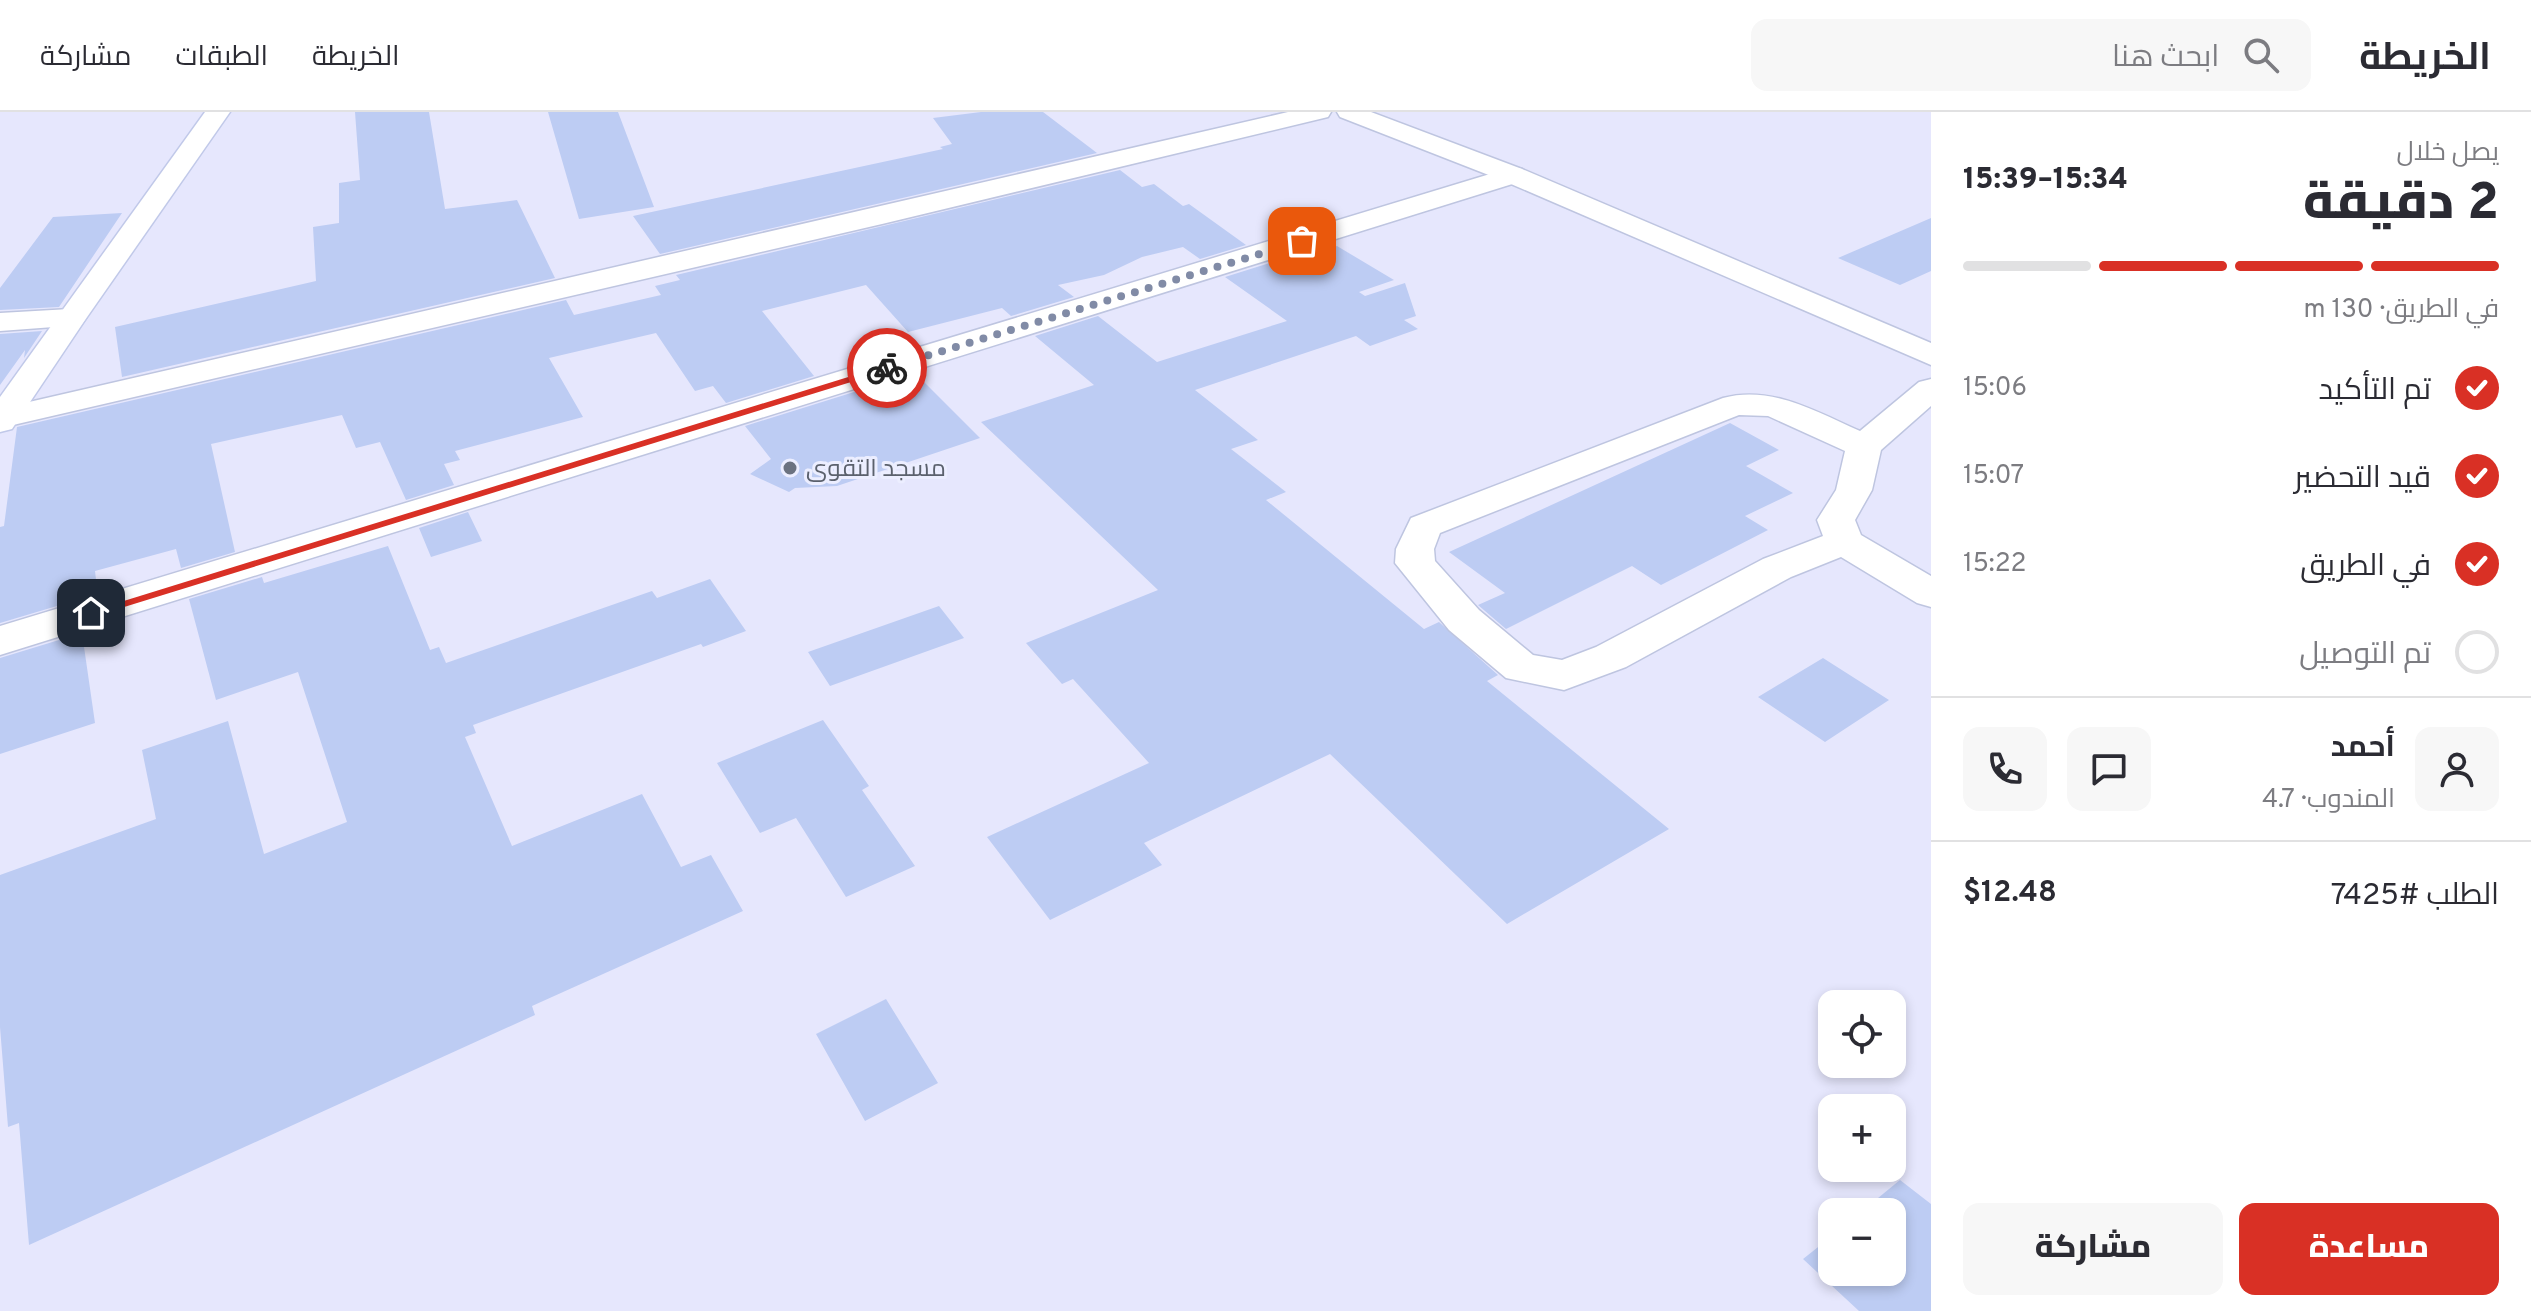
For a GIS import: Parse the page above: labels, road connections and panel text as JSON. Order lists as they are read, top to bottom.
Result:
{
  "places": ["مسجد التقوى"],
  "page": {
    "header": "الخريطة",
    "search": "ابحث هنا",
    "nav": ["الخريطة", "الطبقات", "مشاركة"],
    "heading": ["2 دقيقة", "يصل خلال", "15:34–15:39"],
    "panel": [
      "أحمد",
      "المندوب · 4.7",
      "الطلب #7425",
      "$12.48"
    ],
    "bar": "في الطريق · 130 m",
    "list": [
      ["تم التأكيد", "15:06"],
      ["قيد التحضير", "15:07"],
      ["في الطريق", "15:22"],
      "تم التوصيل"
    ],
    "map_buttons": ["+", "−"],
    "buttons": ["مساعدة", "مشاركة"]
  }
}
